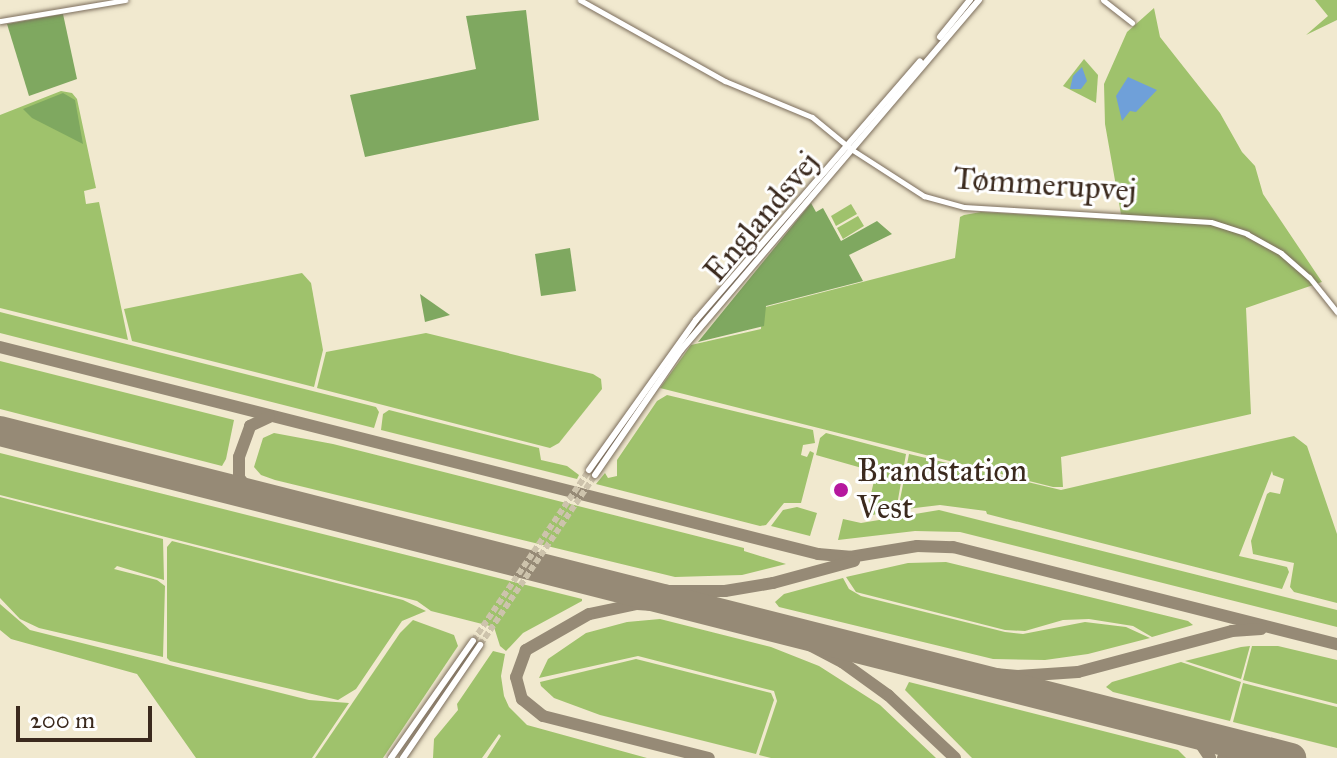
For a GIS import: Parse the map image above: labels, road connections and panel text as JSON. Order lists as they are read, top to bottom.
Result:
{
  "streets": {
    "main road": ["Englandsvej"],
    "street": ["Tømmerupvej"]
  },
  "crossings": [
    ["Tømmerupvej", "Englandsvej"]
  ],
  "places": ["Brandstation Vest"],
  "scale_bar": "200 m"
}
